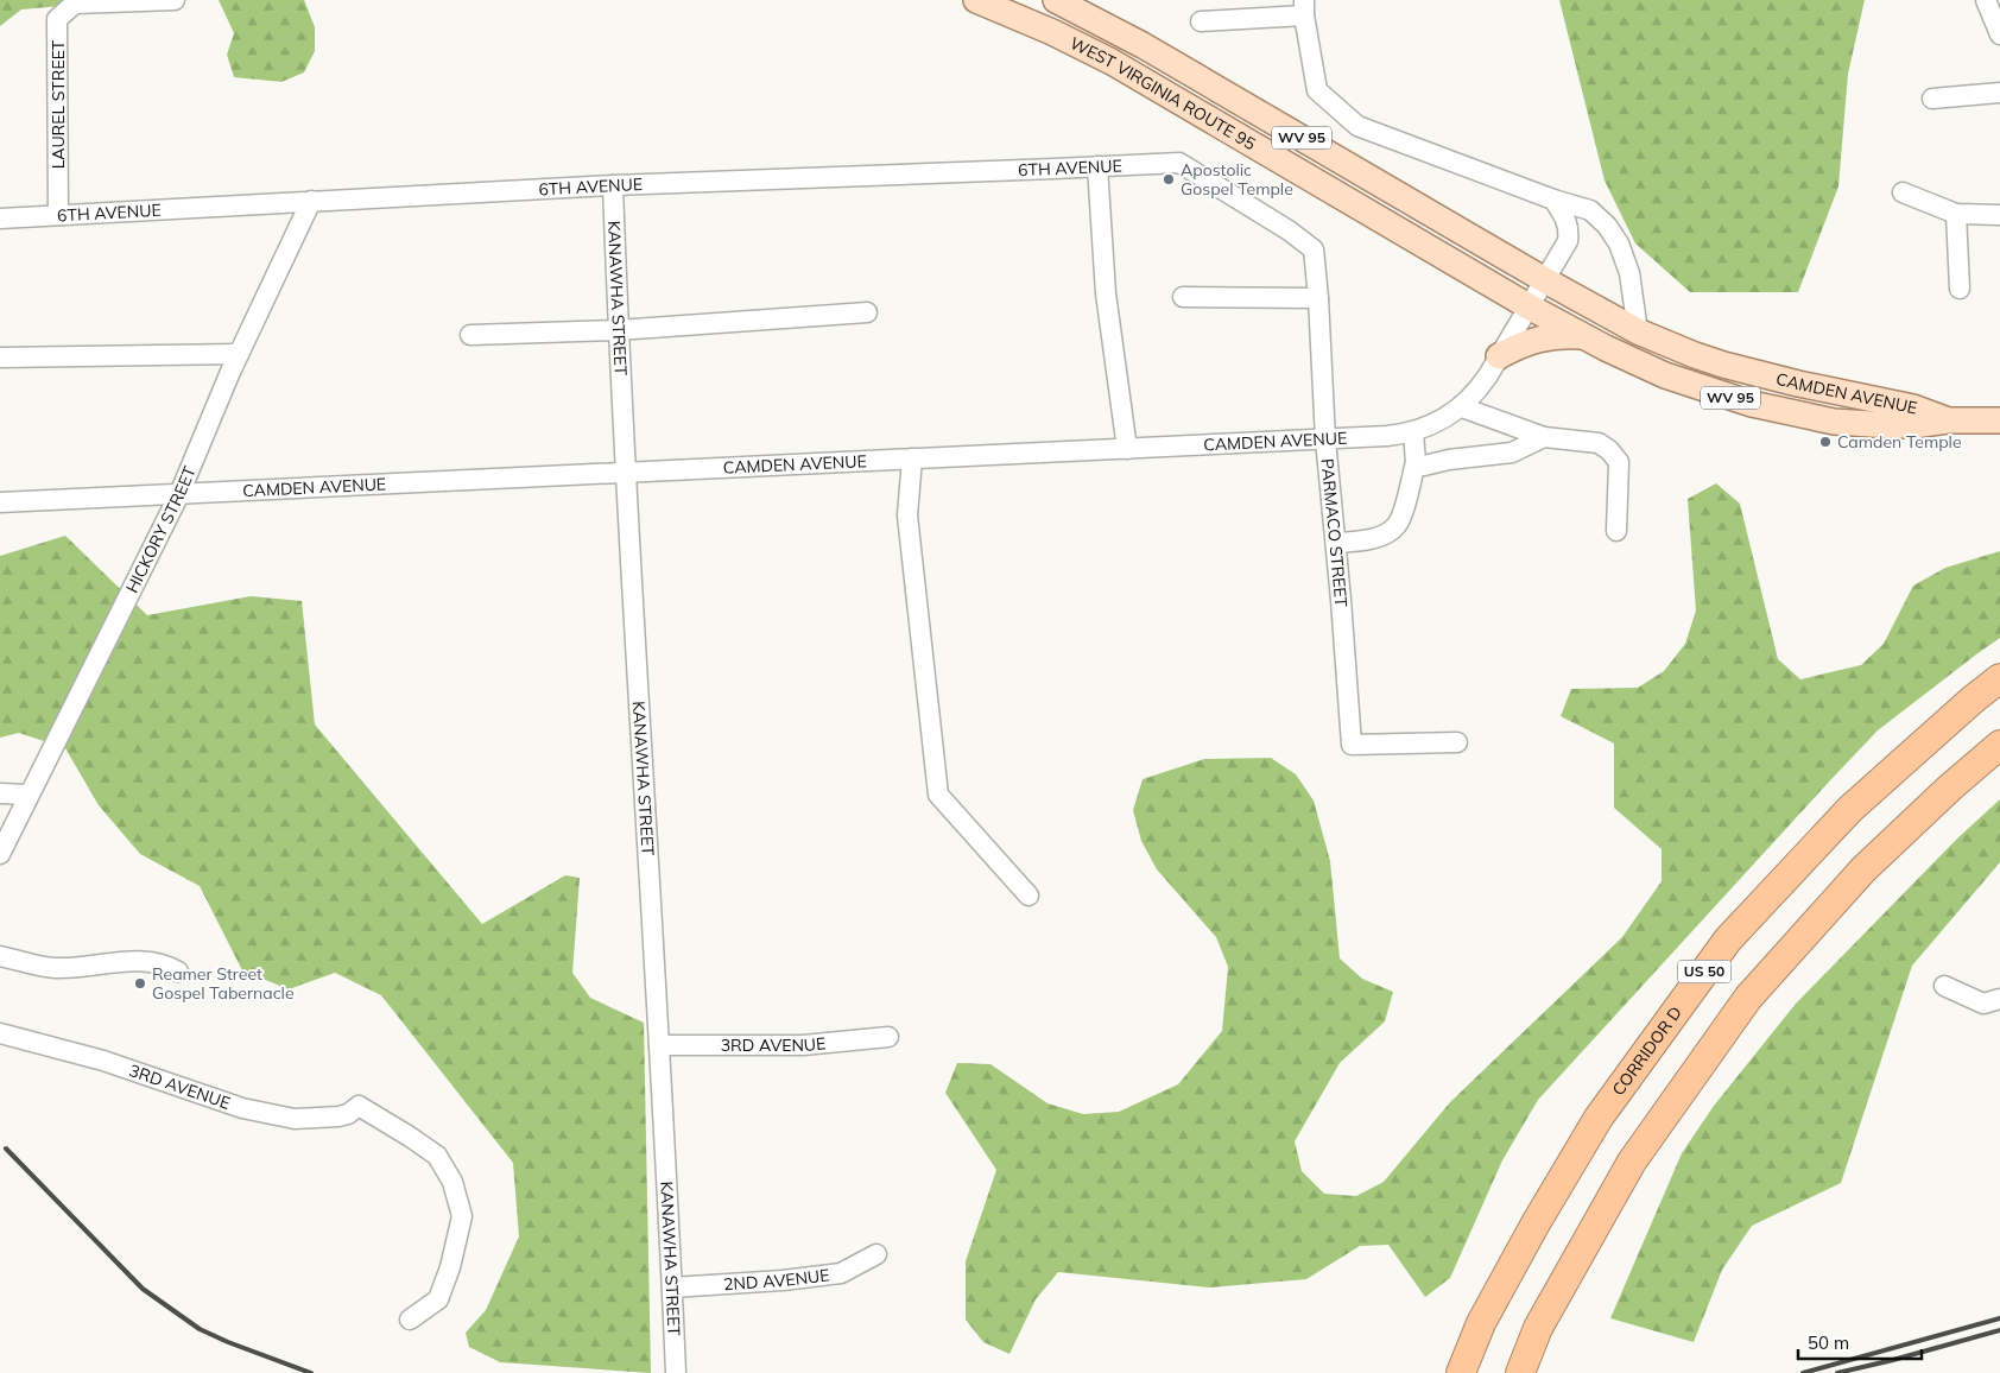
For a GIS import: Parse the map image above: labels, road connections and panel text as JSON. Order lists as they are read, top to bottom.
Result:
{
  "streets": {
    "highway": ["US 50", "CORRIDOR D"],
    "main road": ["WEST VIRGINIA ROUTE 95", "WV 95", "CAMDEN AVENUE"],
    "street": [
      "LAUREL STREET",
      "6TH AVENUE",
      "KANAWHA STREET",
      "HICKORY STREET",
      "PARMACO STREET",
      "3RD AVENUE",
      "2ND AVENUE"
    ]
  },
  "crossings": [
    ["WEST VIRGINIA ROUTE 95", "CAMDEN AVENUE"],
    ["LAUREL STREET", "6TH AVENUE"],
    ["6TH AVENUE", "KANAWHA STREET"],
    ["6TH AVENUE", "HICKORY STREET"],
    ["6TH AVENUE", "PARMACO STREET"],
    ["KANAWHA STREET", "CAMDEN AVENUE"],
    ["KANAWHA STREET", "3RD AVENUE"],
    ["KANAWHA STREET", "2ND AVENUE"],
    ["CAMDEN AVENUE", "HICKORY STREET"],
    ["CAMDEN AVENUE", "PARMACO STREET"]
  ],
  "places": ["Apostolic Gospel Temple", "Camden Temple", "Reamer Street Gospel Tabernacle"],
  "scale_bar": "50 m"
}
